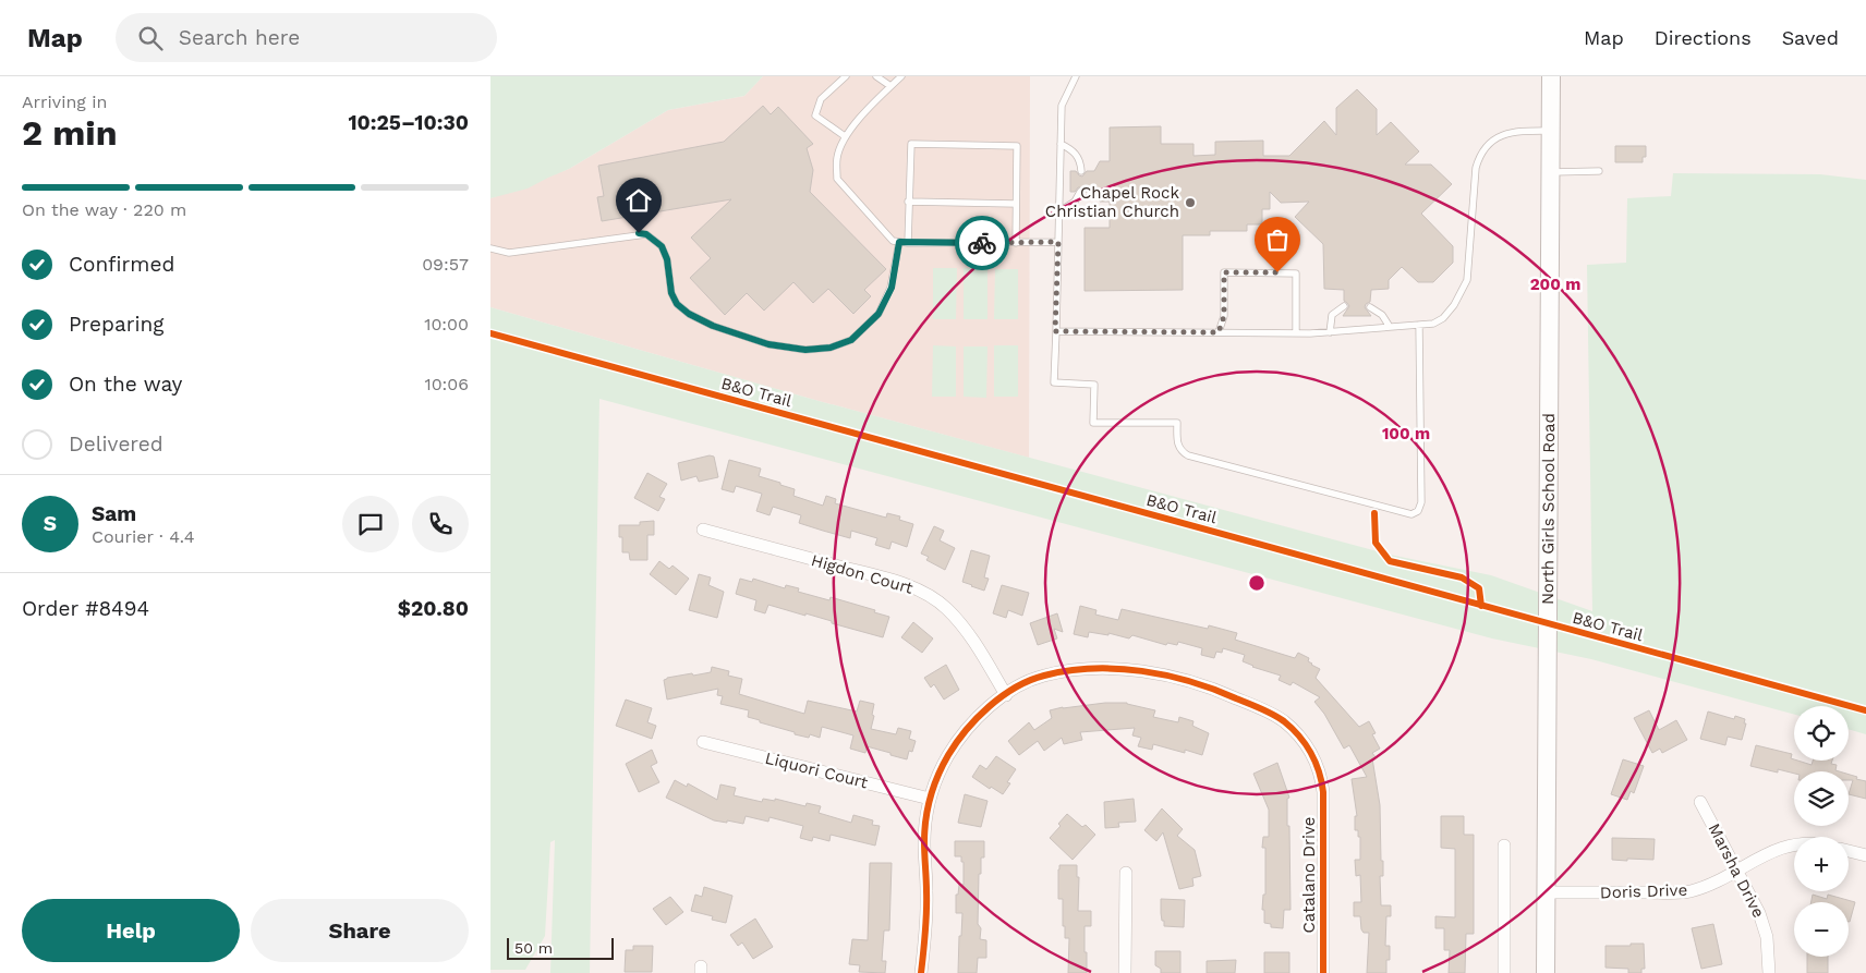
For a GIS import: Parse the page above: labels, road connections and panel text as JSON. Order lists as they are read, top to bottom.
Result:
{
  "streets": {
    "main road": ["North Girls School Road"],
    "street": [
      "Higdon Court",
      "Liquori Court",
      "Marsha Drive",
      "Catalano Drive",
      "Doris Drive"
    ],
    "cycle path": ["B&O Trail"]
  },
  "crossings": [
    ["North Girls School Road", "Doris Drive"],
    ["Higdon Court", "Catalano Drive"],
    ["Liquori Court", "Catalano Drive"],
    ["Marsha Drive", "Doris Drive"]
  ],
  "places": ["Chapel Rock Christian Church"],
  "scale_bar": "50 m",
  "page": {
    "header": "Map",
    "search": "Search here",
    "nav": ["Map", "Directions", "Saved"],
    "heading": ["2 min", "Arriving in", "10:25–10:30"],
    "panel": [
      "Sam",
      "Courier · 4.4",
      "Order #8494",
      "$20.80"
    ],
    "bar": "On the way · 220 m",
    "list": [
      ["Confirmed", "09:57"],
      ["Preparing", "10:00"],
      ["On the way", "10:06"],
      "Delivered"
    ],
    "round": "S",
    "map_buttons": ["+", "−"],
    "buttons": ["Help", "Share"],
    "scale": "50 m"
  },
  "rings": ["200 m", "100 m"]
}
